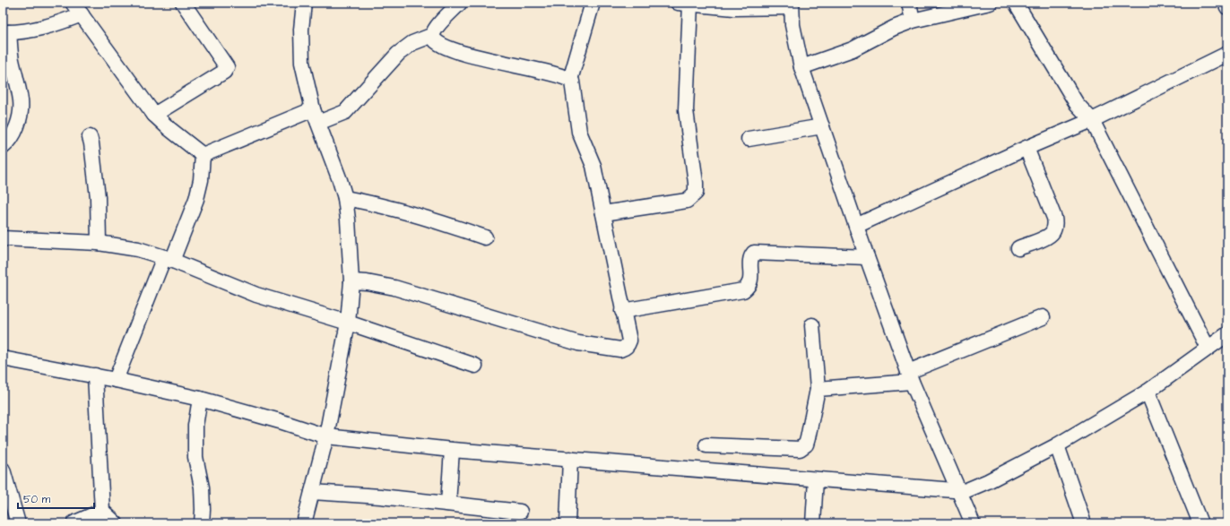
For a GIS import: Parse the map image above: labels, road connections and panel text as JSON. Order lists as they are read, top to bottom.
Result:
{
  "scale_bar": "50 m"
}
